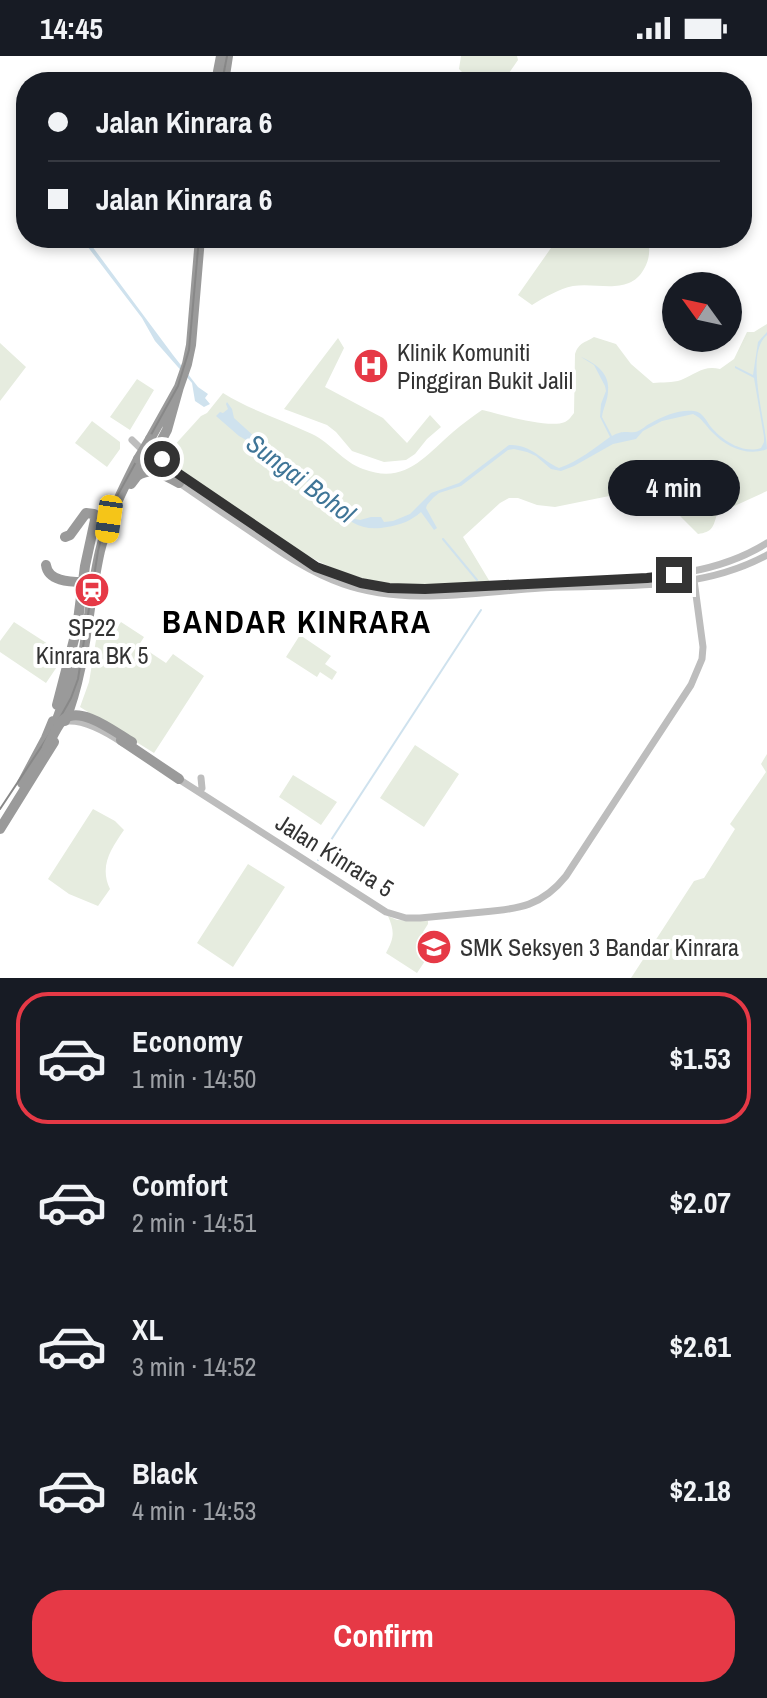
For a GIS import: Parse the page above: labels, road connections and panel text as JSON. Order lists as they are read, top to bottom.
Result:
{
  "streets": {
    "main road": ["Jalan Kinrara 5"]
  },
  "districts": ["BANDAR KINRARA"],
  "water": ["Sungai Bohol"],
  "places": {
    "hospital": ["Klinik Komuniti Pinggiran Bukit Jalil"],
    "station": ["SP22 Kinrara BK 5"],
    "school or university": ["SMK Seksyen 3 Bandar Kinrara"]
  },
  "north": "top left",
  "page": {
    "status": "14:45",
    "banner": ["Jalan Kinrara 6", "Jalan Kinrara 6"],
    "bubble": "4 min",
    "list": [
      {
        "name": "Economy",
        "note": "1 min · 14:50",
        "value": "$1.53"
      },
      {
        "name": "Comfort",
        "note": "2 min · 14:51",
        "value": "$2.07"
      },
      {
        "name": "XL",
        "note": "3 min · 14:52",
        "value": "$2.61"
      },
      {
        "name": "Black",
        "note": "4 min · 14:53",
        "value": "$2.18"
      }
    ],
    "buttons": "Confirm"
  }
}
